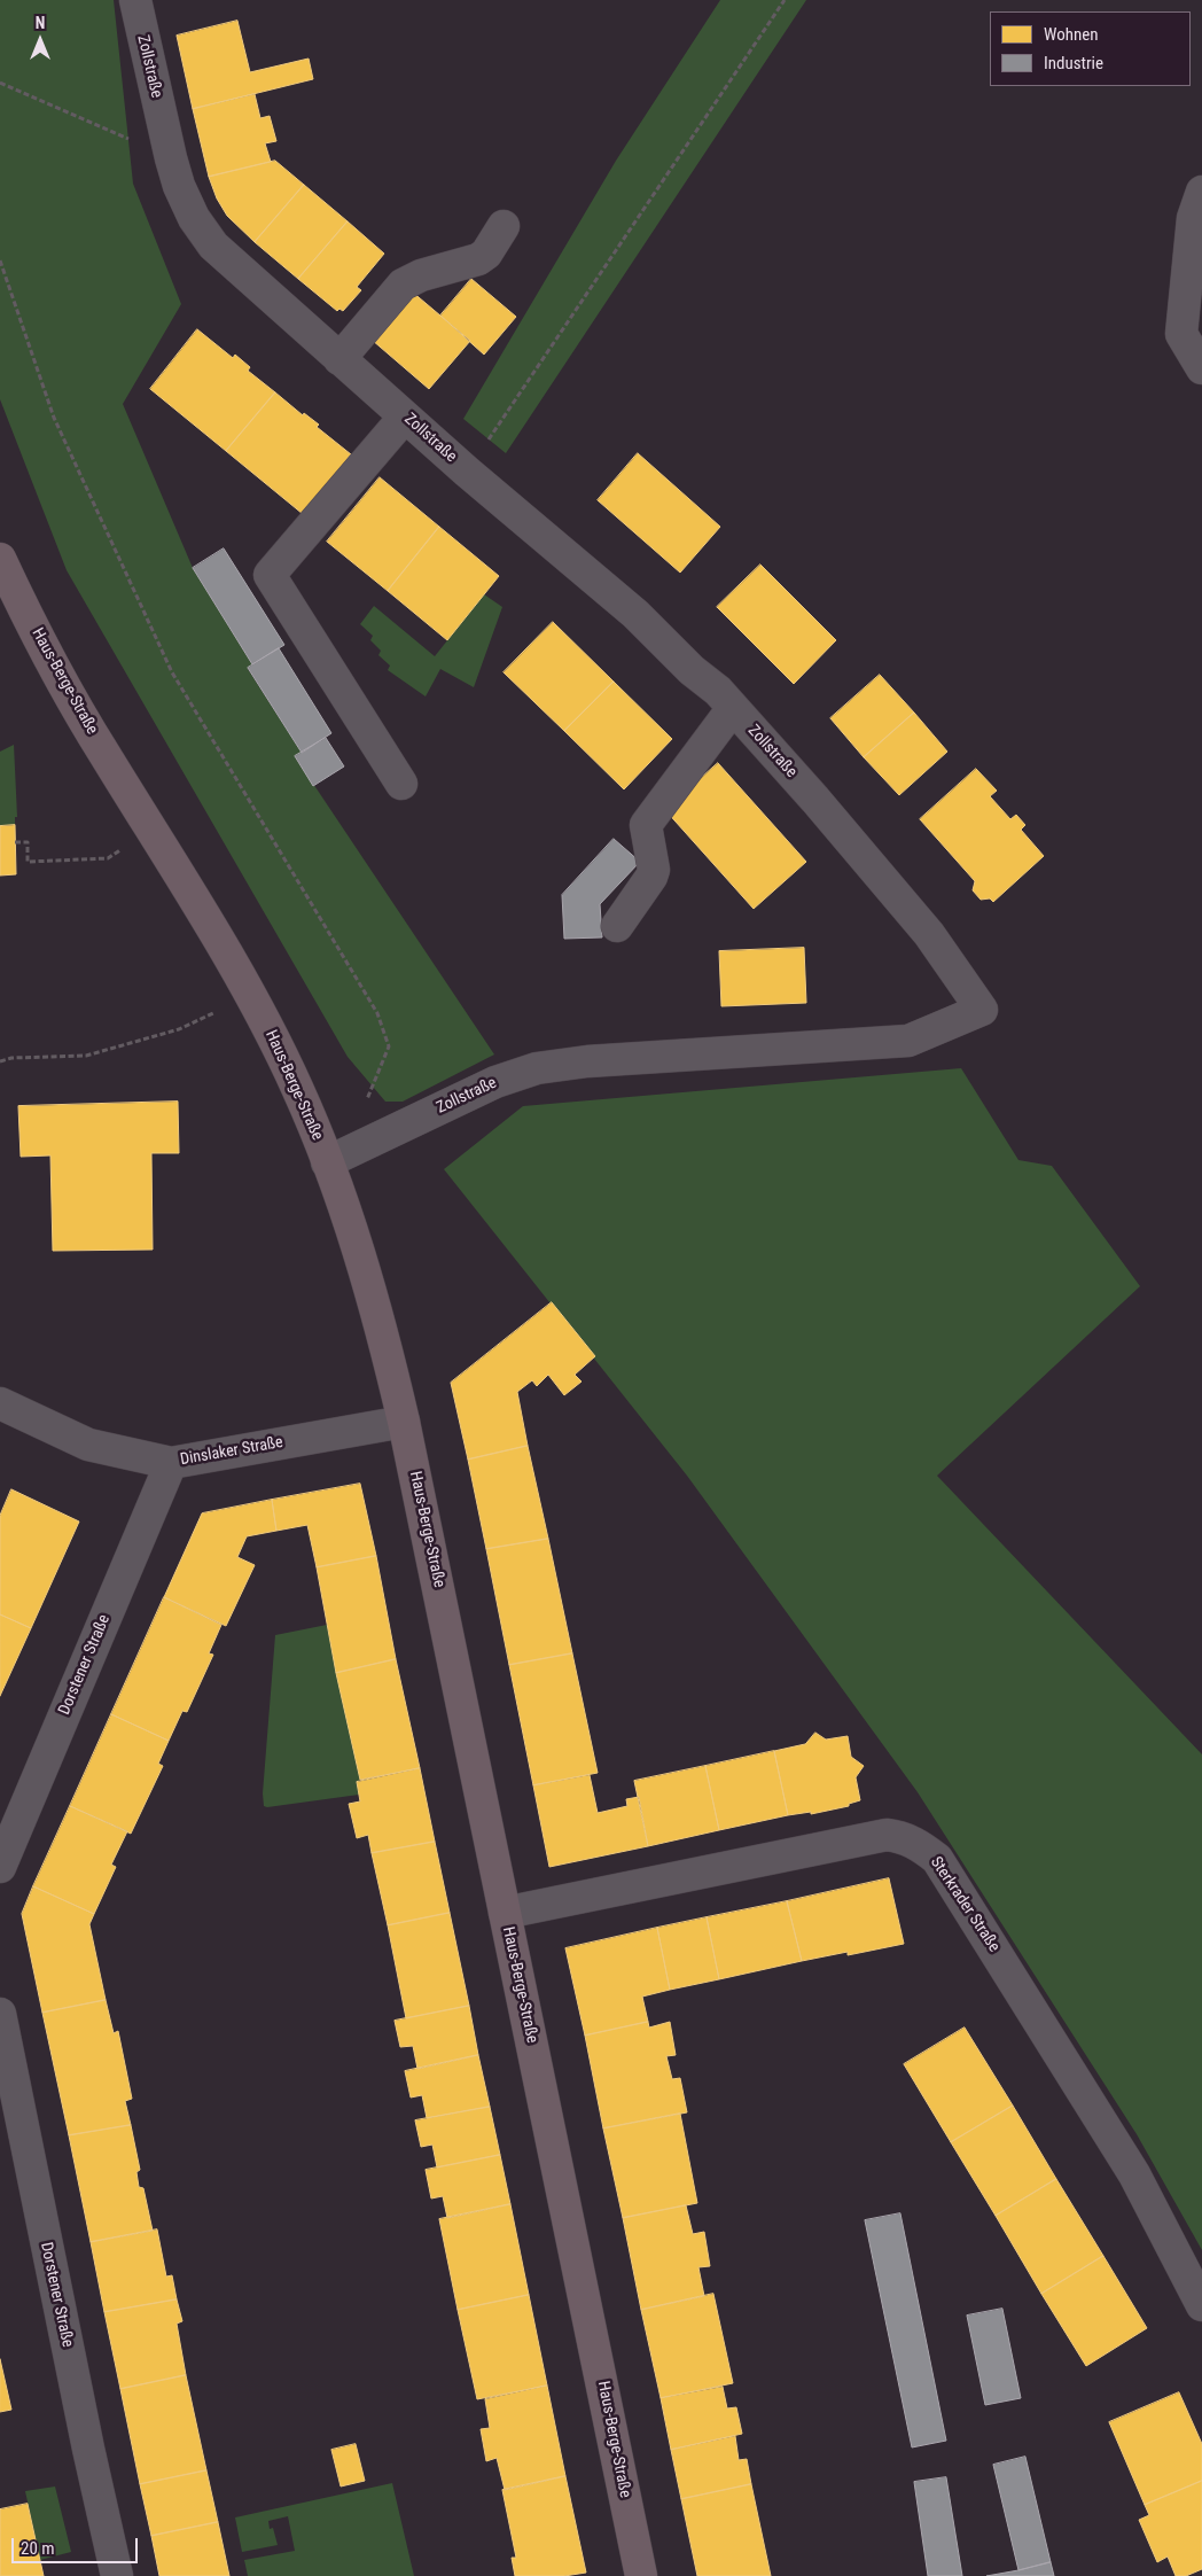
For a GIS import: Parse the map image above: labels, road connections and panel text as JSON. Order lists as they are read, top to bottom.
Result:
{
  "streets": {
    "main road": ["Haus-Berge-Straße"],
    "street": [
      "Zollstraße",
      "Dinslaker Straße",
      "Dorstener Straße",
      "Sterkrader Straße"
    ]
  },
  "crossings": [
    ["Zollstraße", "Haus-Berge-Straße"],
    ["Haus-Berge-Straße", "Dinslaker Straße"],
    ["Haus-Berge-Straße", "Sterkrader Straße"],
    ["Dinslaker Straße", "Dorstener Straße"]
  ],
  "legend": ["Wohnen", "Industrie"],
  "scale_bar": "20 m",
  "north": "top"
}
